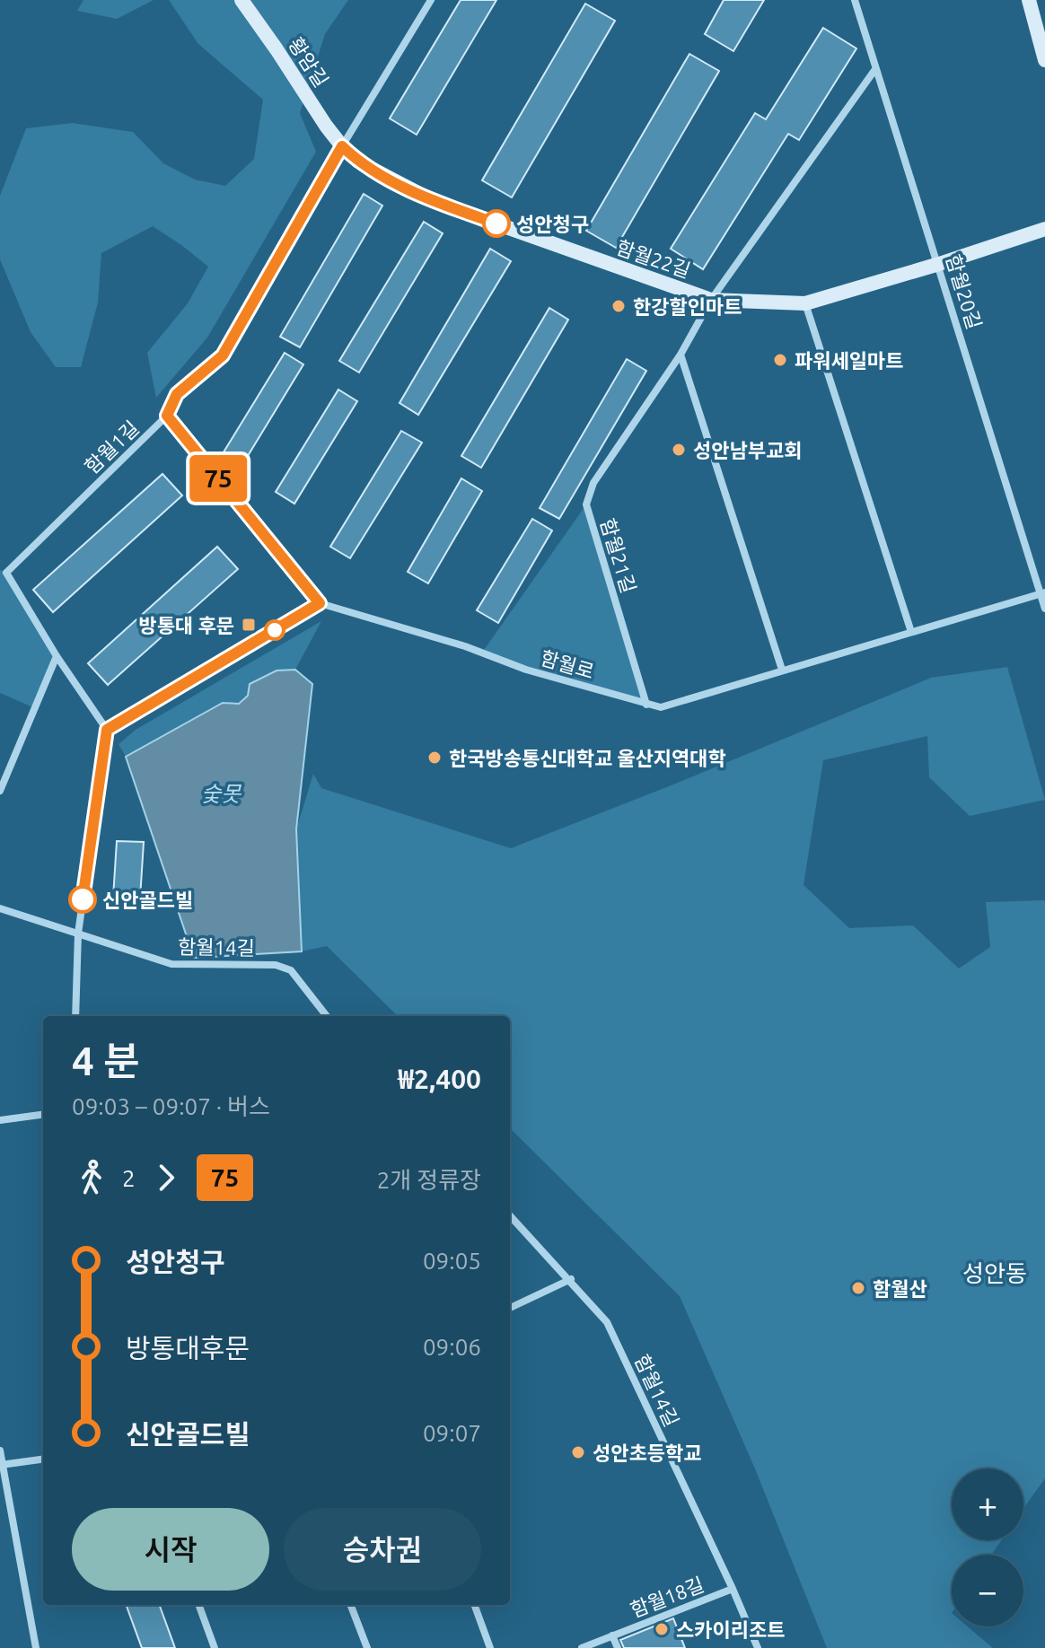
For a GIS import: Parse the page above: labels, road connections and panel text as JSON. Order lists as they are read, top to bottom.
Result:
{
  "streets": {
    "street": [
      "황암길",
      "함월22길",
      "함월20길",
      "함월1길",
      "함월21길",
      "함월로",
      "함월14길",
      "함월18길"
    ]
  },
  "crossings": [
    ["황암길", "함월22길"],
    ["황암길", "함월1길"],
    ["함월22길", "함월20길"],
    ["함월22길", "함월1길"],
    ["함월22길", "함월21길"],
    ["함월20길", "함월21길"],
    ["함월20길", "함월로"],
    ["함월21길", "함월로"],
    ["함월14길", "함월18길"]
  ],
  "districts": ["성안동"],
  "water": ["숯못"],
  "places": {
    "other": [
      "성안청구",
      "한강할인마트",
      "파워세일마트",
      "성안남부교회",
      "한국방송통신대학교 울산지역대학",
      "신안골드빌",
      "함월산",
      "성안초등학교",
      "스카이리조트"
    ],
    "transit": ["방통대 후문"]
  },
  "lines": ["bus line 75"],
  "page": {
    "on_map": "75",
    "heading": ["4 분", "09:03 – 09:07 · 버스", "₩2,400"],
    "legs": ["2", "75", "2개 정류장"],
    "list": [
      {
        "name": "성안청구",
        "value": "09:05"
      },
      {
        "name": "방통대후문",
        "value": "09:06"
      },
      {
        "name": "신안골드빌",
        "value": "09:07"
      }
    ],
    "map_buttons": ["+", "−"],
    "buttons": ["시작", "승차권"]
  }
}
